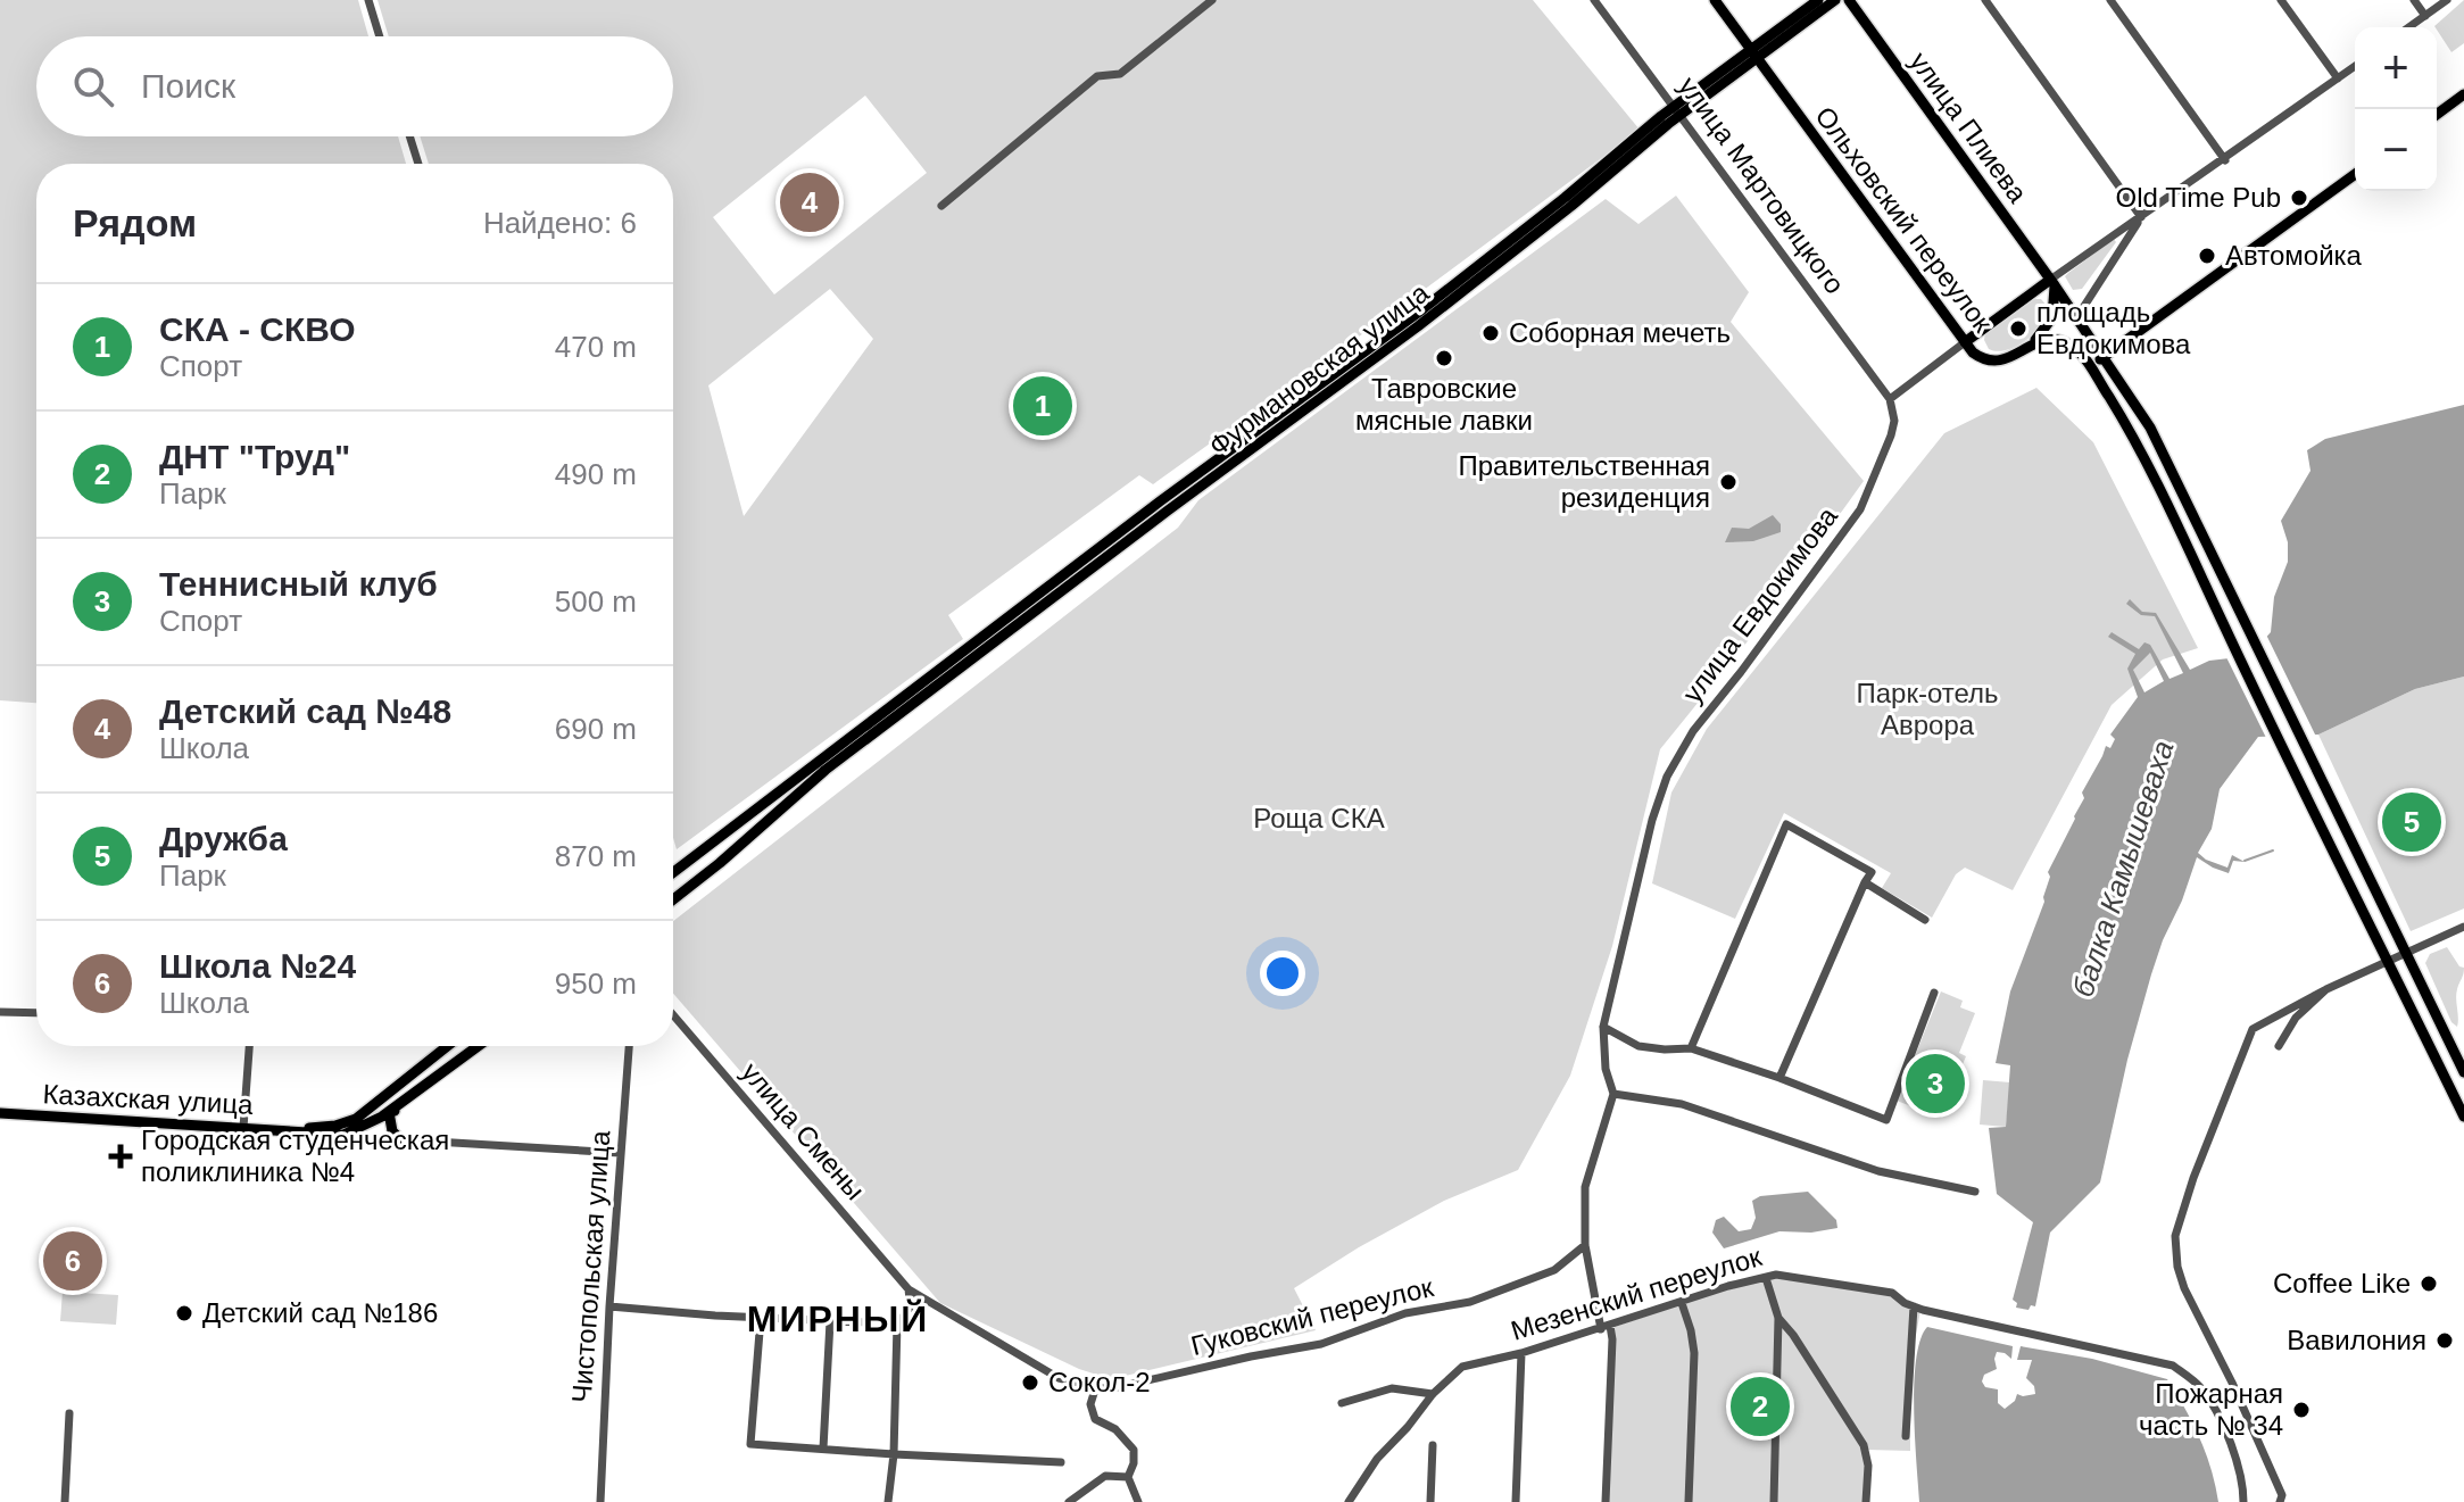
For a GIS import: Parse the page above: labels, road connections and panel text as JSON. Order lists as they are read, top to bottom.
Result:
{
  "streets": {
    "main road": [
      "улица Плиева",
      "Ольховский переулок",
      "Фурмановская улица",
      "Казахская улица"
    ],
    "street": [
      "улица Мартовицкого",
      "улица Евдокимова",
      "улица Смены",
      "Чистопольская улица",
      "Мезенский переулок",
      "Гуковский переулок"
    ]
  },
  "crossings": [
    ["улица Мартовицкого", "Фурмановская улица"],
    ["улица Мартовицкого", "улица Евдокимова"],
    ["Ольховский переулок", "Фурмановская улица"],
    ["улица Евдокимова", "Мезенский переулок"],
    ["улица Евдокимова", "Гуковский переулок"],
    ["Казахская улица", "Чистопольская улица"],
    ["улица Смены", "Гуковский переулок"]
  ],
  "districts": ["МИРНЫЙ"],
  "water": ["балка Камышеваха"],
  "parks": ["Парк-отель Аврора", "Роща СКА"],
  "places": {
    "other": [
      "Old Time Pub",
      "Автомойка",
      "площадь Евдокимова",
      "Соборная мечеть",
      "Тавровские мясные лавки",
      "Правительственная резиденция",
      "Coffee Like",
      "Детский сад №186",
      "Вавилония",
      "Сокол-2",
      "Пожарная часть № 34"
    ],
    "health": ["Городская студенческая поликлиника №4"]
  },
  "page": {
    "map_buttons": ["+", "−"],
    "search": "Поиск",
    "heading": ["Рядом", "Найдено: 6"],
    "pins": [
      "4",
      "1",
      "5",
      "3",
      "6",
      "2"
    ],
    "list": [
      {
        "mark": "1",
        "name": "СКА - СКВО",
        "note": "Спорт",
        "value": "470 m"
      },
      {
        "mark": "2",
        "name": "ДНТ \"Труд\"",
        "note": "Парк",
        "value": "490 m"
      },
      {
        "mark": "3",
        "name": "Теннисный клуб",
        "note": "Спорт",
        "value": "500 m"
      },
      {
        "mark": "4",
        "name": "Детский сад №48",
        "note": "Школа",
        "value": "690 m"
      },
      {
        "mark": "5",
        "name": "Дружба",
        "note": "Парк",
        "value": "870 m"
      },
      {
        "mark": "6",
        "name": "Школа №24",
        "note": "Школа",
        "value": "950 m"
      }
    ]
  }
}
